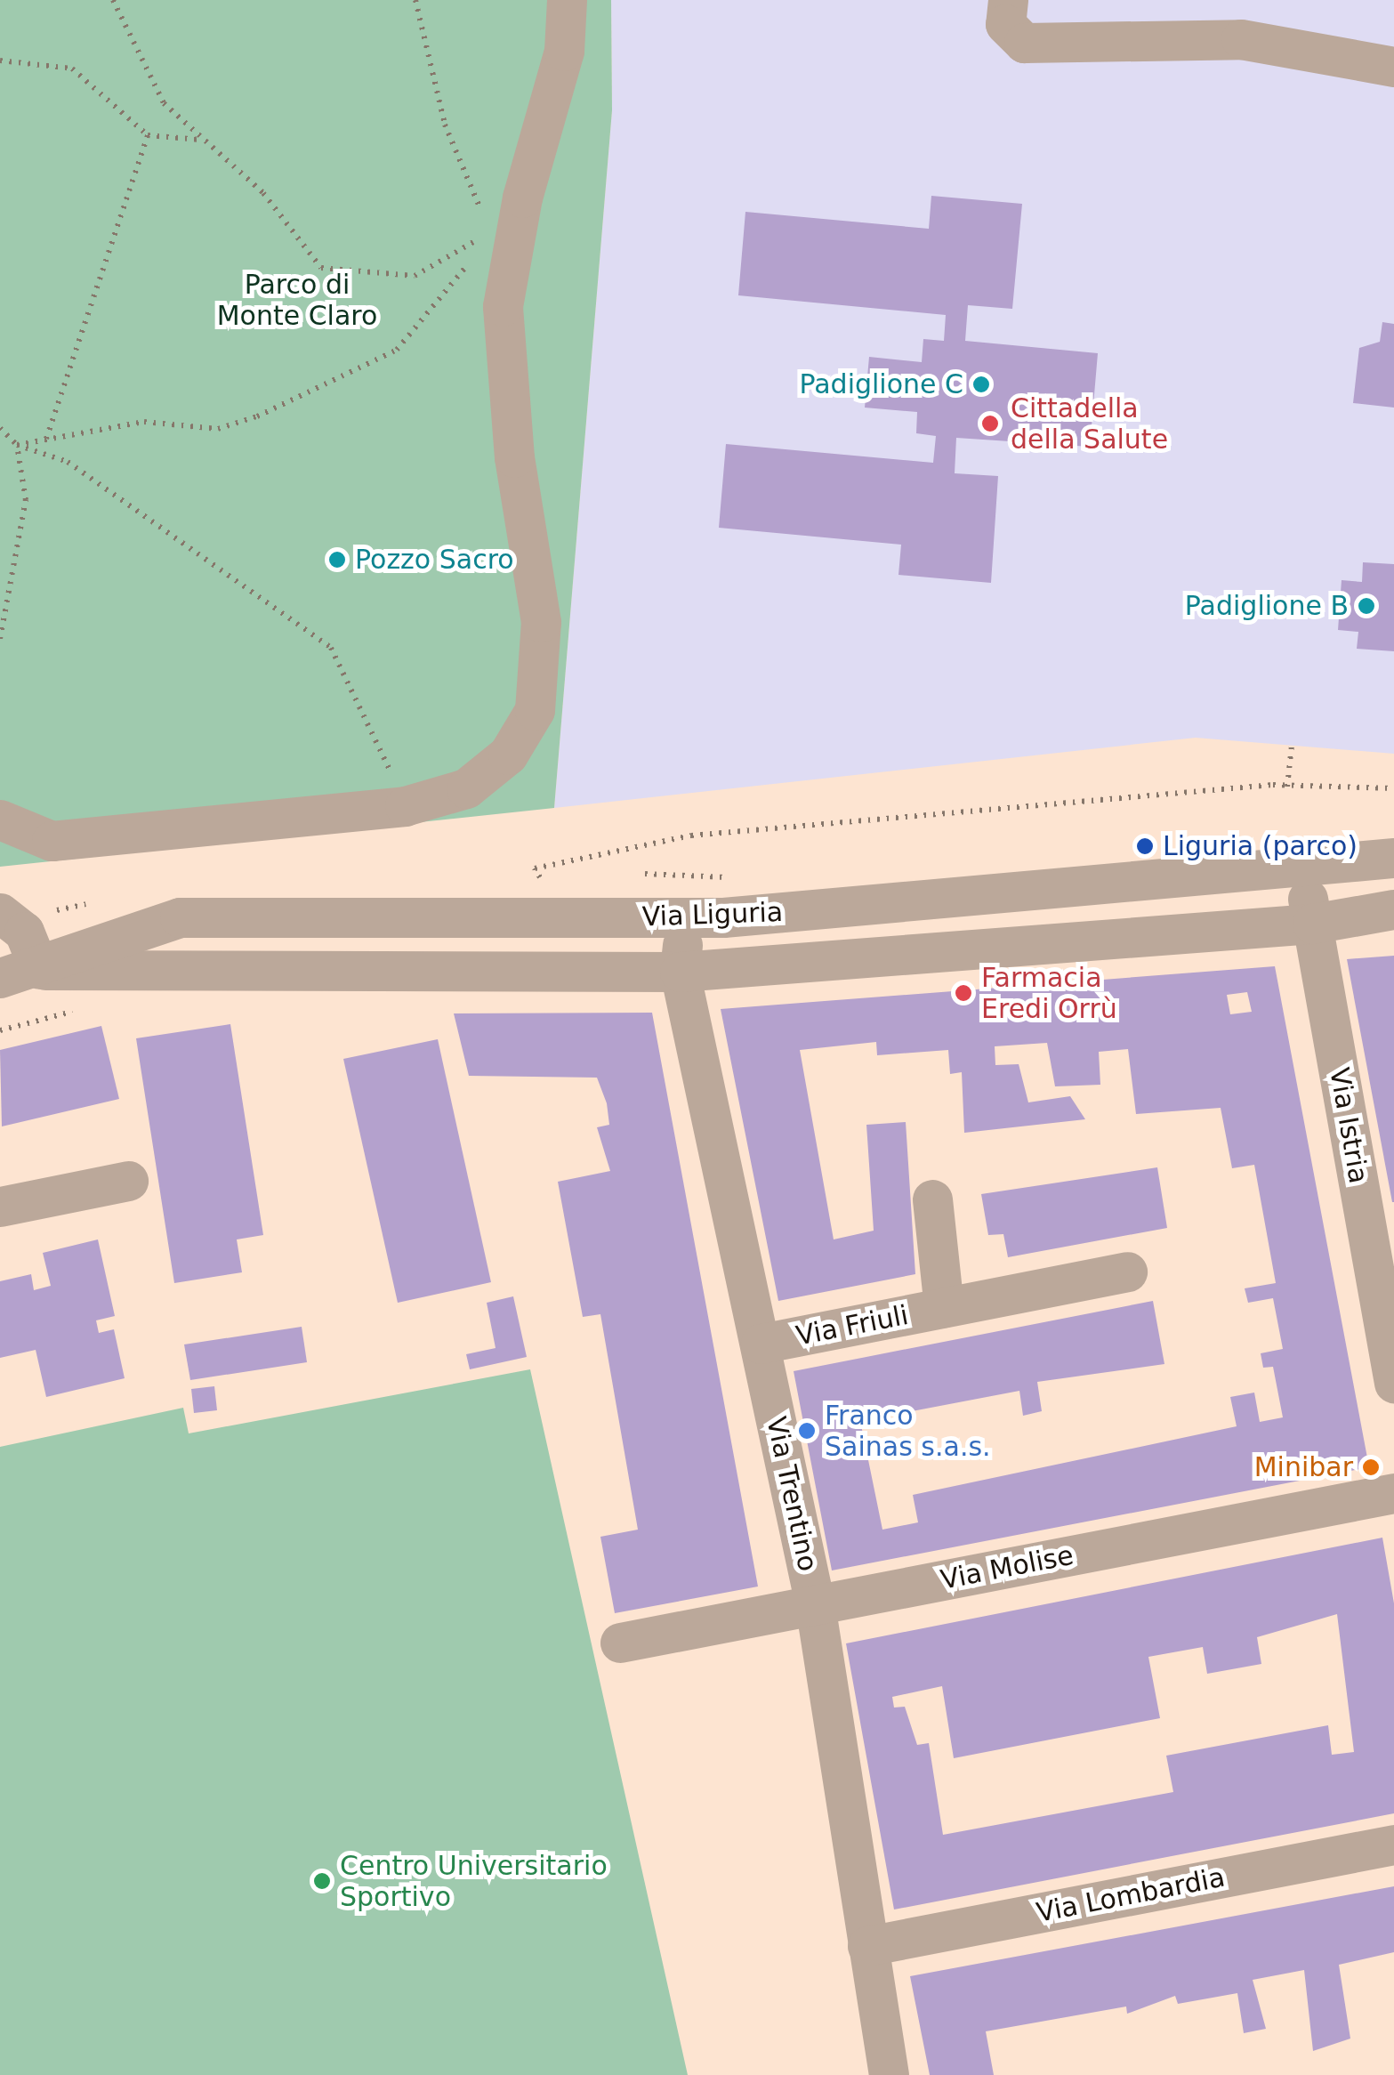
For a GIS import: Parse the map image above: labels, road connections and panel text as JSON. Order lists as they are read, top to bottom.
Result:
{
  "streets": {
    "street": [
      "Via Liguria",
      "Via Istria",
      "Via Friuli",
      "Via Trentino",
      "Via Molise",
      "Via Lombardia"
    ]
  },
  "crossings": [
    ["Via Liguria", "Via Istria"],
    ["Via Liguria", "Via Trentino"],
    ["Via Friuli", "Via Trentino"],
    ["Via Trentino", "Via Molise"],
    ["Via Trentino", "Via Lombardia"]
  ],
  "parks": ["Parco di Monte Claro"],
  "places": [
    "Padiglione C",
    "Cittadella della Salute",
    "Pozzo Sacro",
    "Padiglione B",
    "Liguria (parco)",
    "Farmacia Eredi Orrù",
    "Franco Sainas s.a.s.",
    "Minibar",
    "Centro Universitario Sportivo"
  ]
}
